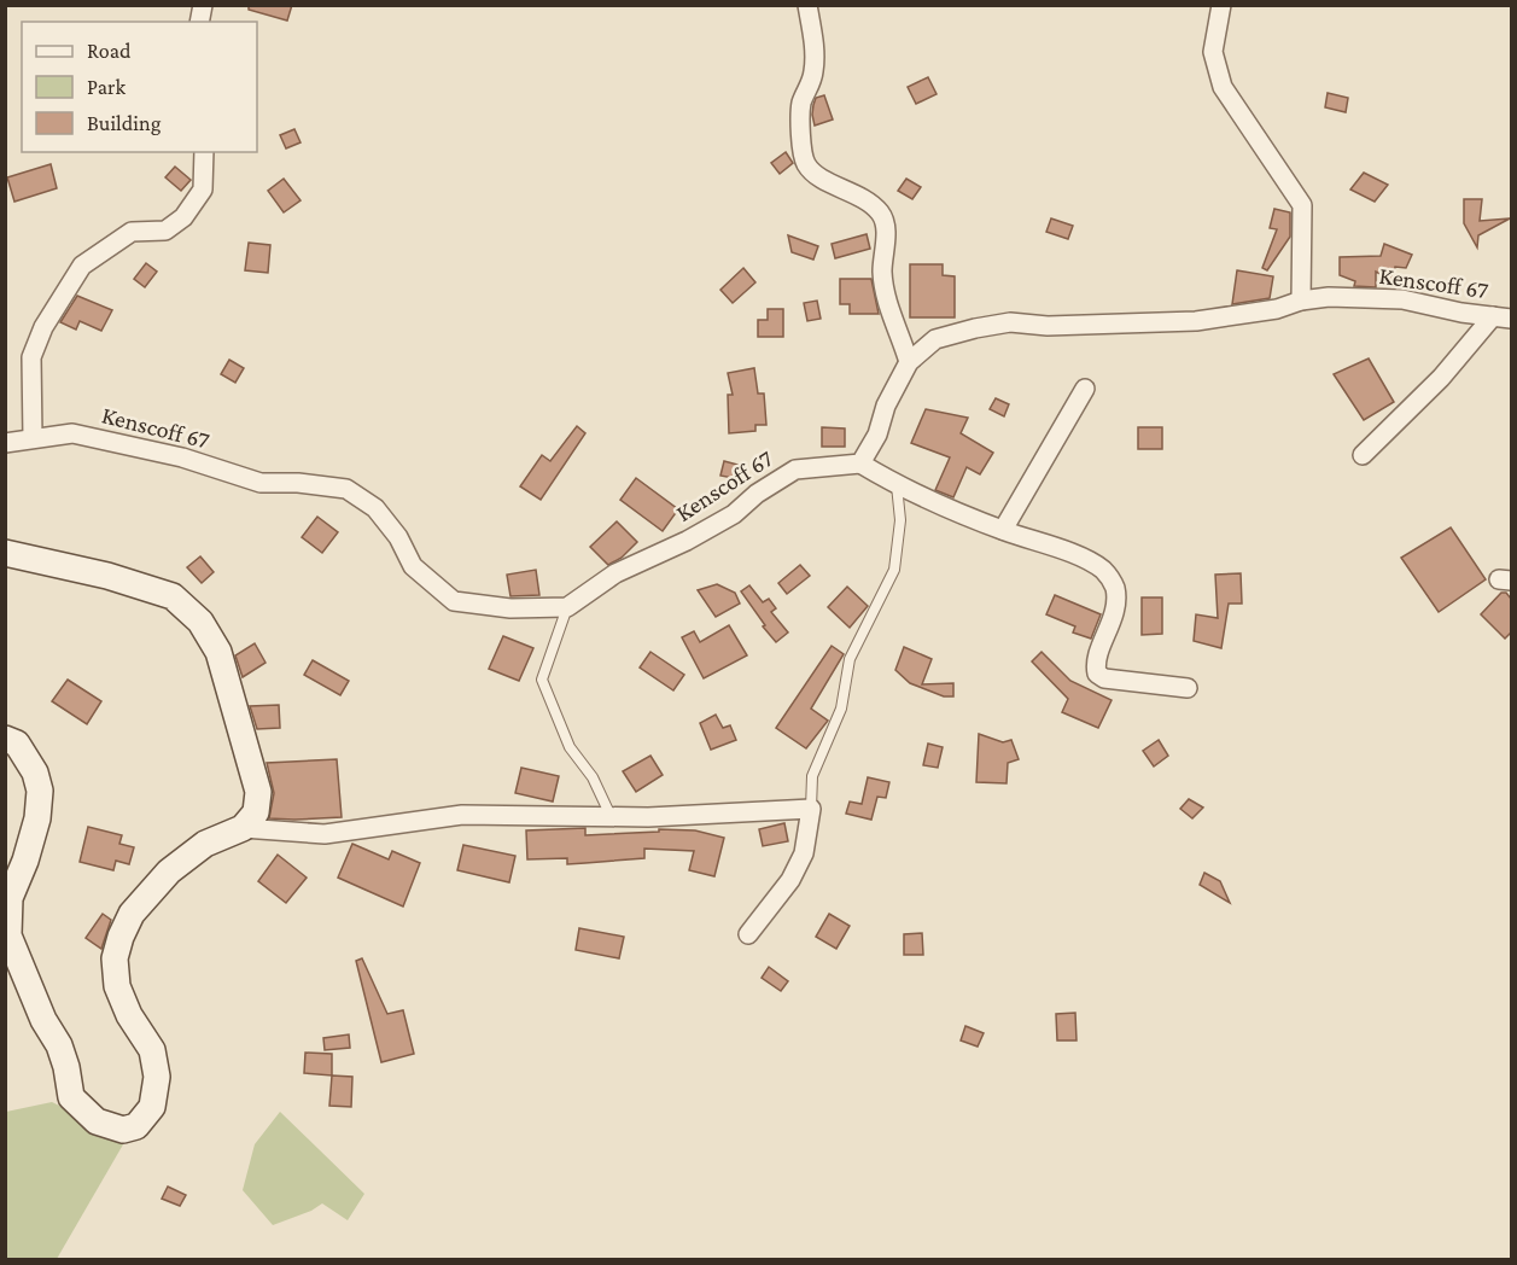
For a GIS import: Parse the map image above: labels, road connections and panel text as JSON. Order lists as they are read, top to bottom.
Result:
{
  "streets": {
    "street": ["Kenscoff 67"]
  },
  "legend": ["Road", "Park", "Building"]
}
